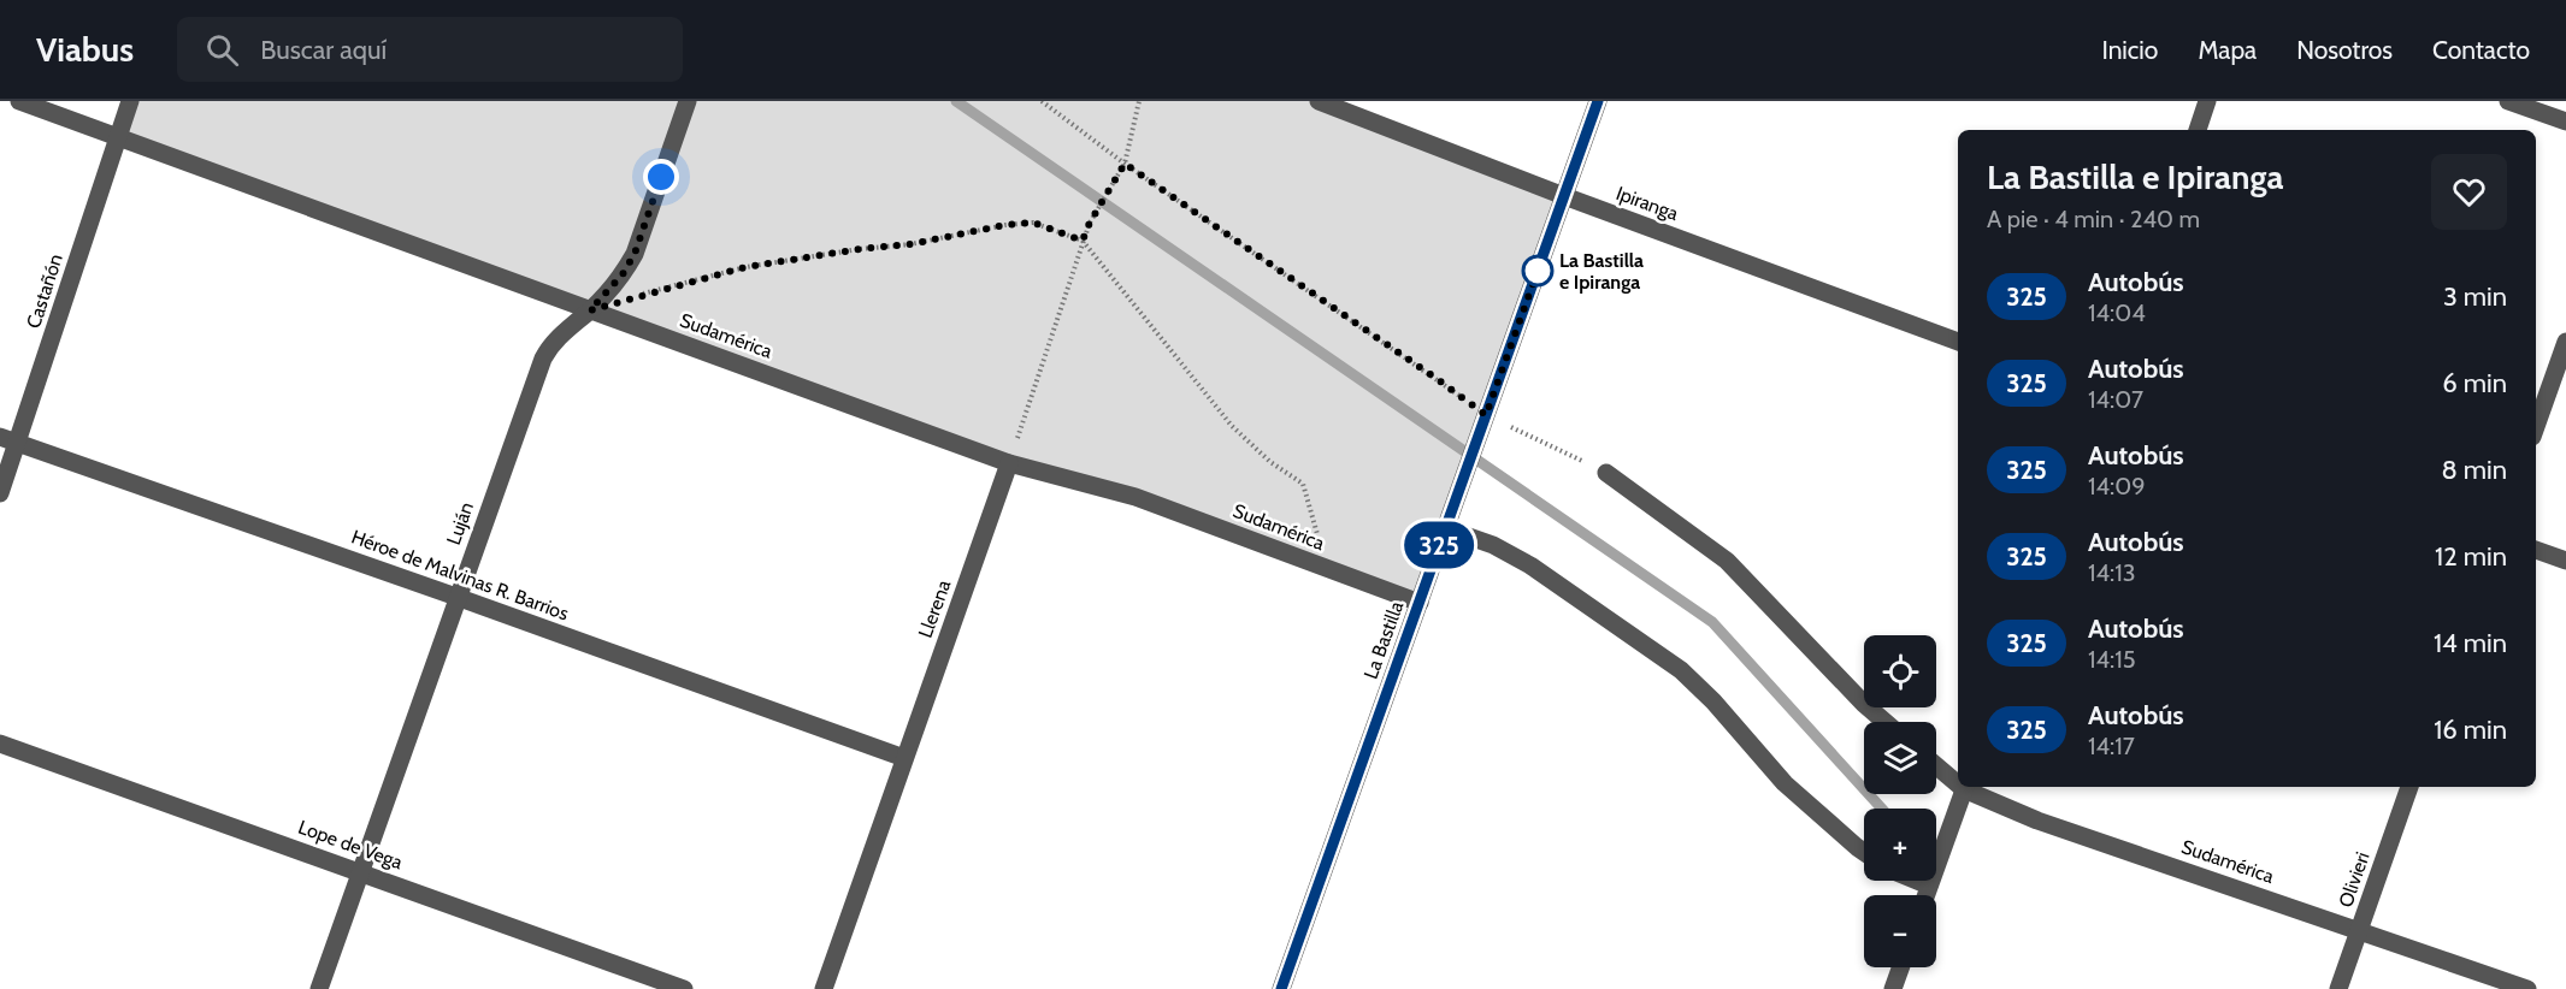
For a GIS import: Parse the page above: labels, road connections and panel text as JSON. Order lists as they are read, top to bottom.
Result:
{
  "streets": {
    "street": [
      "Ipiranga",
      "Castañón",
      "Sudamérica",
      "Luján",
      "Héroe de Malvinas R. Barrios",
      "Llerena",
      "La Bastilla",
      "Lope de Vega",
      "Olivieri"
    ]
  },
  "crossings": [
    ["Ipiranga", "La Bastilla"],
    ["Castañón", "Sudamérica"],
    ["Castañón", "Héroe de Malvinas R. Barrios"],
    ["Sudamérica", "Luján"],
    ["Sudamérica", "Llerena"],
    ["Sudamérica", "La Bastilla"],
    ["Sudamérica", "Olivieri"],
    ["Luján", "Héroe de Malvinas R. Barrios"],
    ["Luján", "Lope de Vega"],
    ["Héroe de Malvinas R. Barrios", "Llerena"]
  ],
  "places": ["La Bastilla e Ipiranga"],
  "lines": ["bus line 325"],
  "page": {
    "header": "Viabus",
    "search": "Buscar aquí",
    "nav": [
      "Inicio",
      "Mapa",
      "Nosotros",
      "Contacto"
    ],
    "on_map": "325",
    "heading": ["La Bastilla e Ipiranga", "A pie · 4 min · 240 m"],
    "list": [
      {
        "mark": "325",
        "name": "Autobús",
        "note": "14:04",
        "value": "3 min"
      },
      {
        "mark": "325",
        "name": "Autobús",
        "note": "14:07",
        "value": "6 min"
      },
      {
        "mark": "325",
        "name": "Autobús",
        "note": "14:09",
        "value": "8 min"
      },
      {
        "mark": "325",
        "name": "Autobús",
        "note": "14:13",
        "value": "12 min"
      },
      {
        "mark": "325",
        "name": "Autobús",
        "note": "14:15",
        "value": "14 min"
      },
      {
        "mark": "325",
        "name": "Autobús",
        "note": "14:17",
        "value": "16 min"
      }
    ],
    "map_buttons": ["+", "−"]
  }
}
